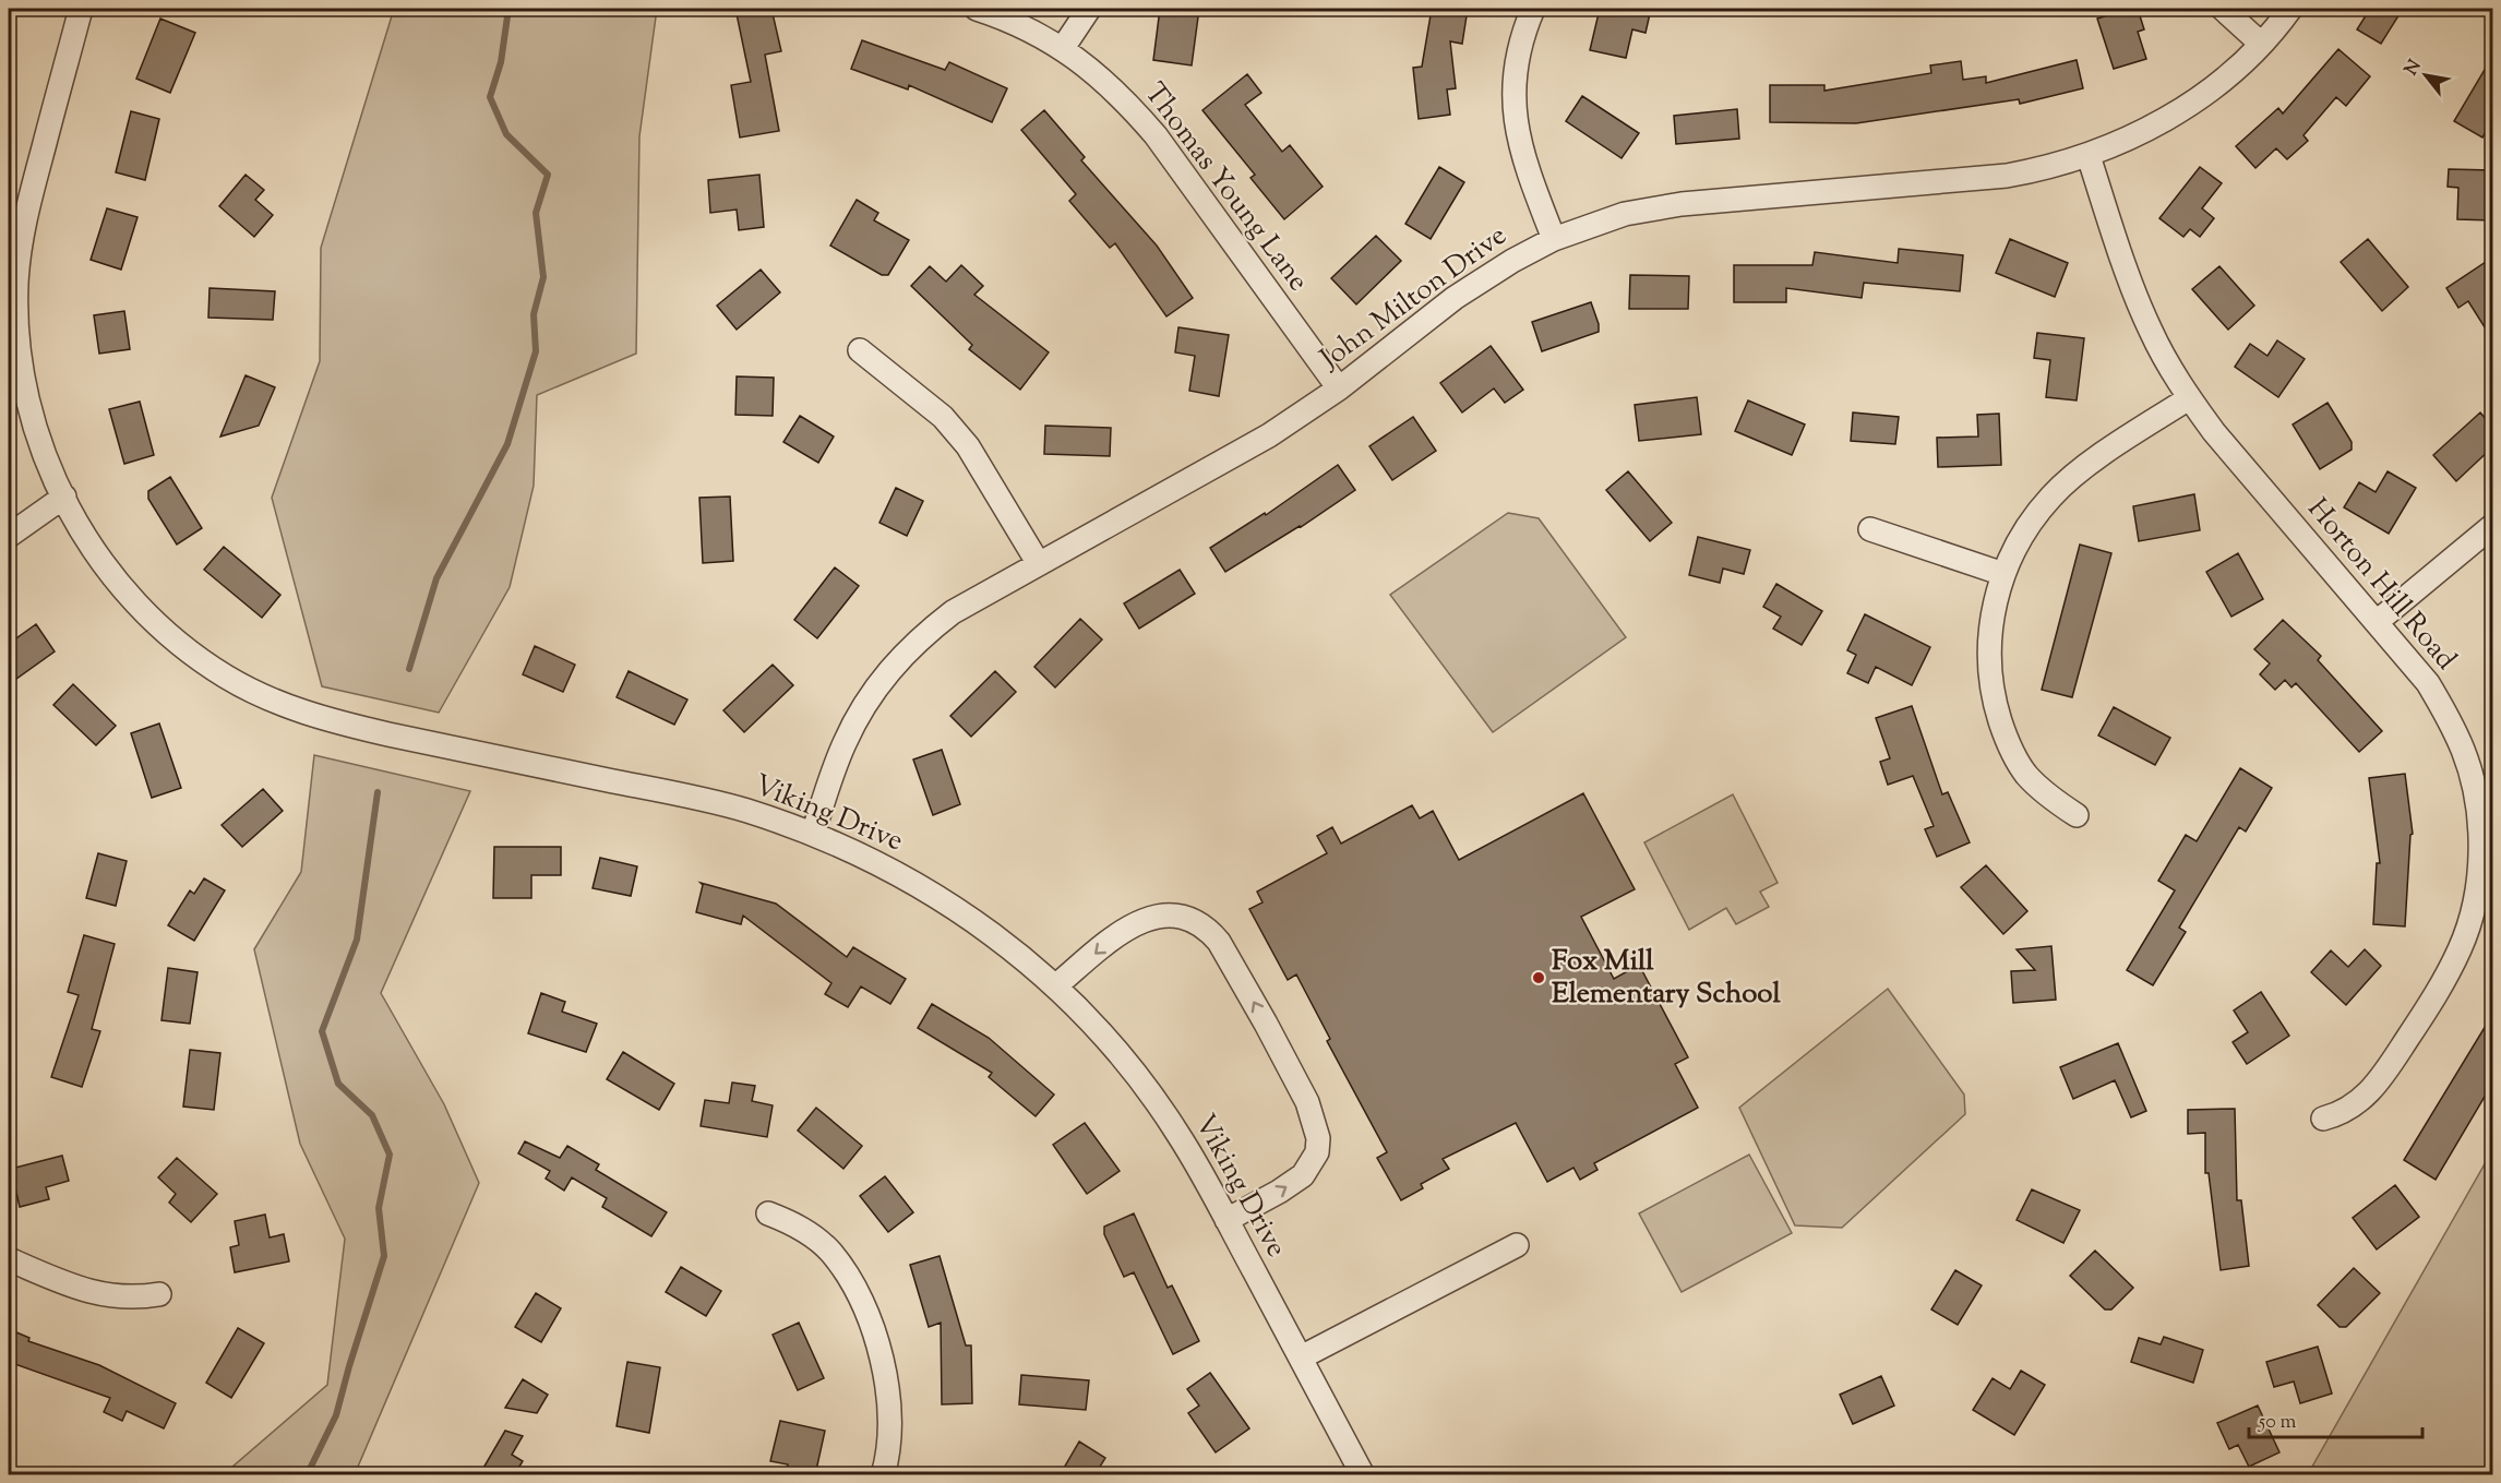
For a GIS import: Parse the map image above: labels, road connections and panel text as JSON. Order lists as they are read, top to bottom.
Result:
{
  "streets": {
    "street": [
      "Thomas Young Lane",
      "John Milton Drive",
      "Horton Hill Road",
      "Viking Drive"
    ]
  },
  "crossings": [
    ["Thomas Young Lane", "John Milton Drive"],
    ["John Milton Drive", "Horton Hill Road"],
    ["John Milton Drive", "Viking Drive"]
  ],
  "places": ["Fox Mill Elementary School"],
  "scale_bar": "50 m",
  "north": "top left"
}
